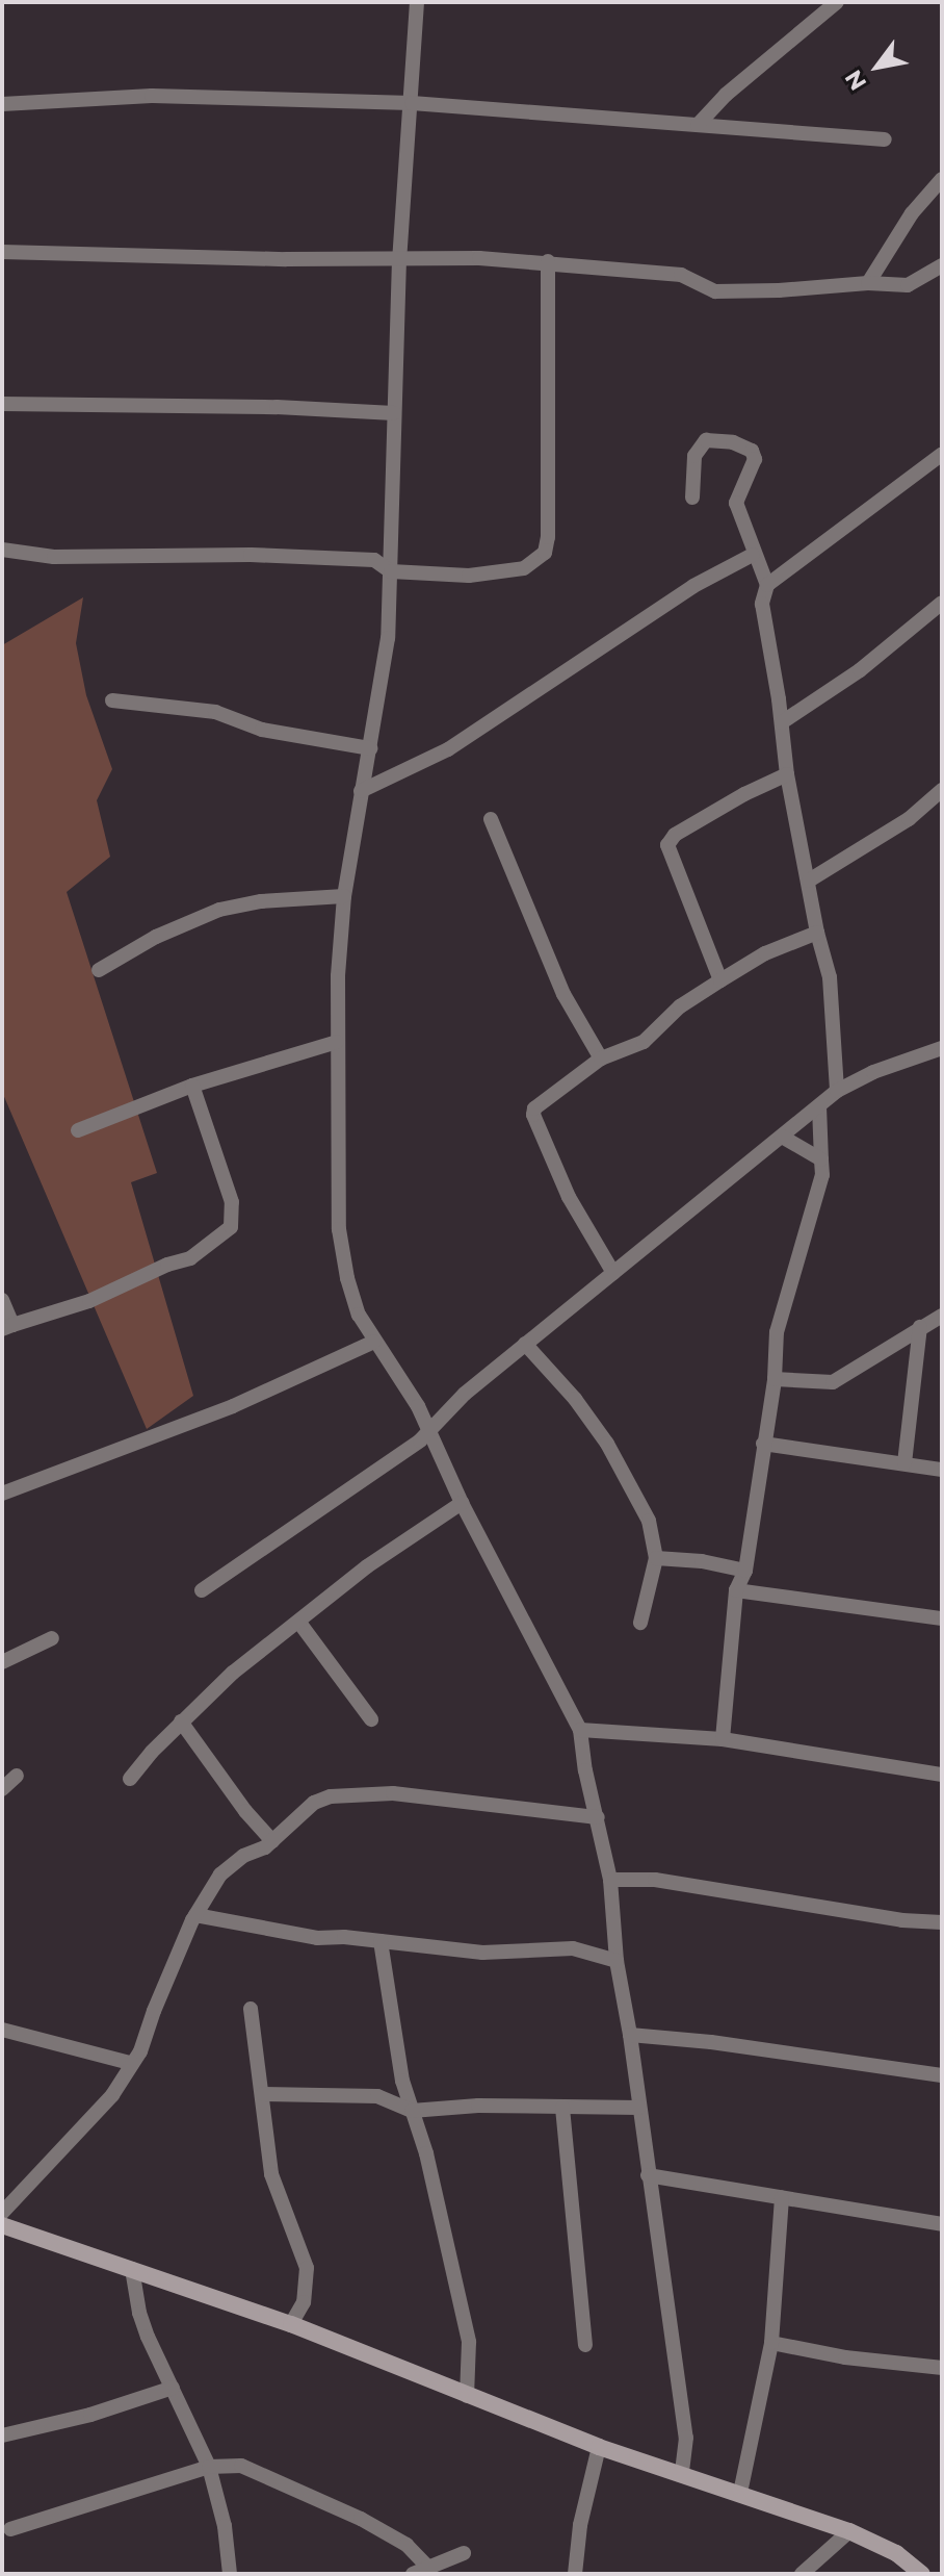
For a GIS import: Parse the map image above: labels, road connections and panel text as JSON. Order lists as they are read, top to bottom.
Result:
{
  "north": "bottom left"
}
